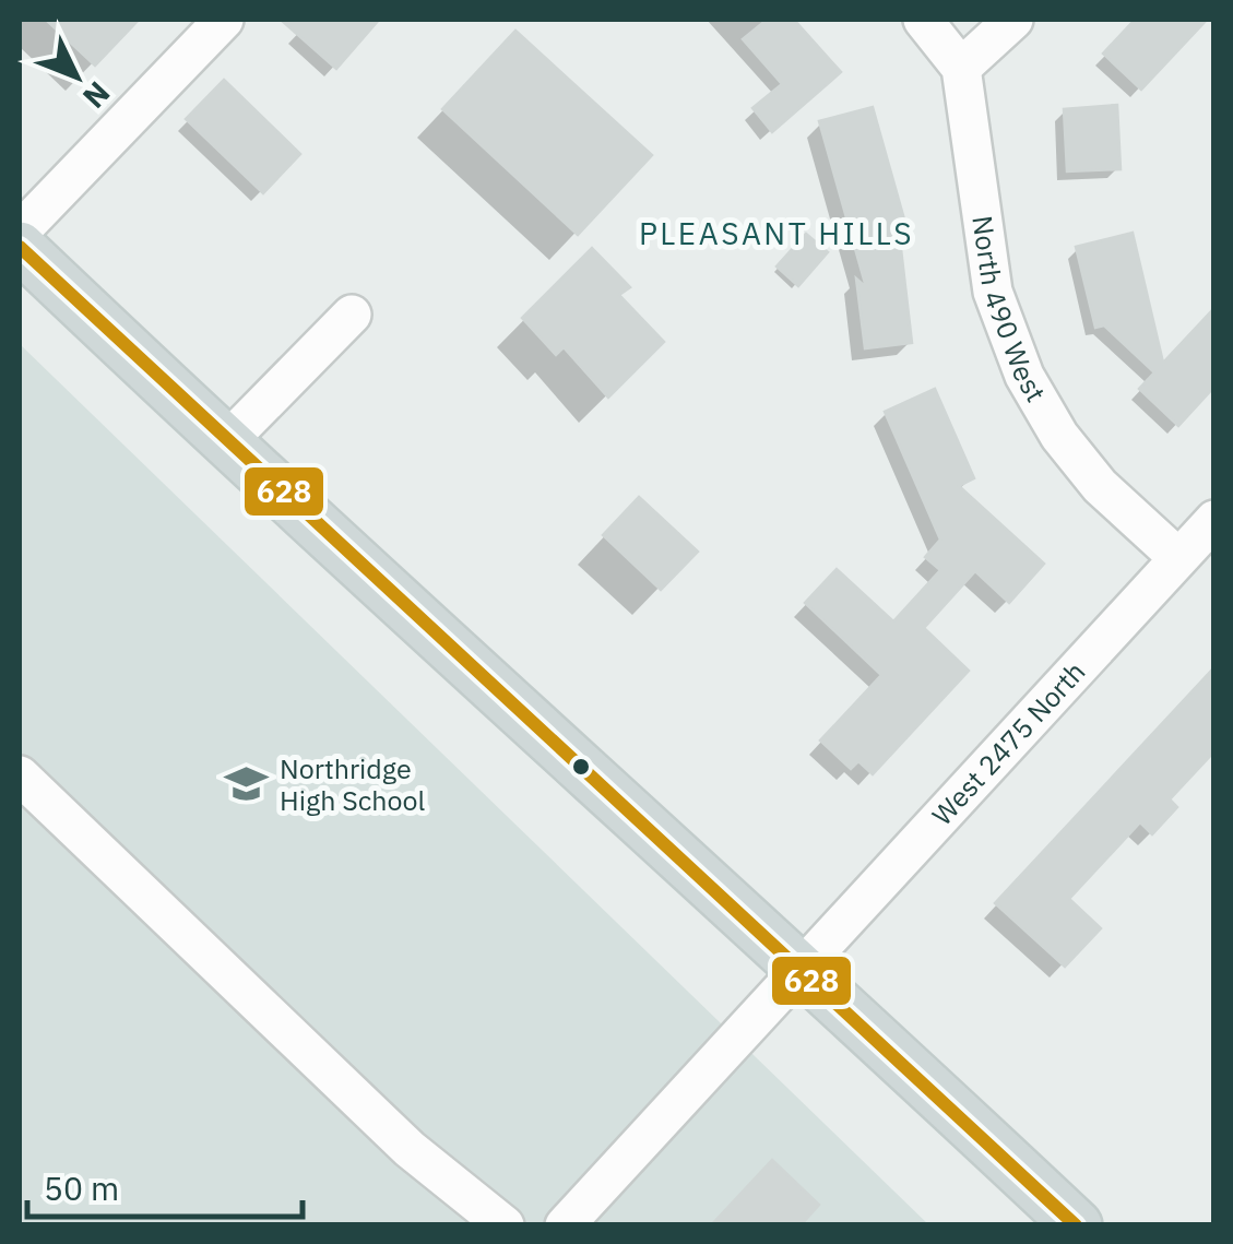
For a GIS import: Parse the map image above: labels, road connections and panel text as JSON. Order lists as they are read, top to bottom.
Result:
{
  "streets": {
    "street": ["North 490 West", "West 2475 North"]
  },
  "crossings": [
    ["North 490 West", "West 2475 North"]
  ],
  "districts": ["PLEASANT HILLS"],
  "places": {
    "school or university": ["Northridge High School"]
  },
  "lines": ["transit line 628"],
  "scale_bar": "50 m",
  "north": "bottom right"
}
